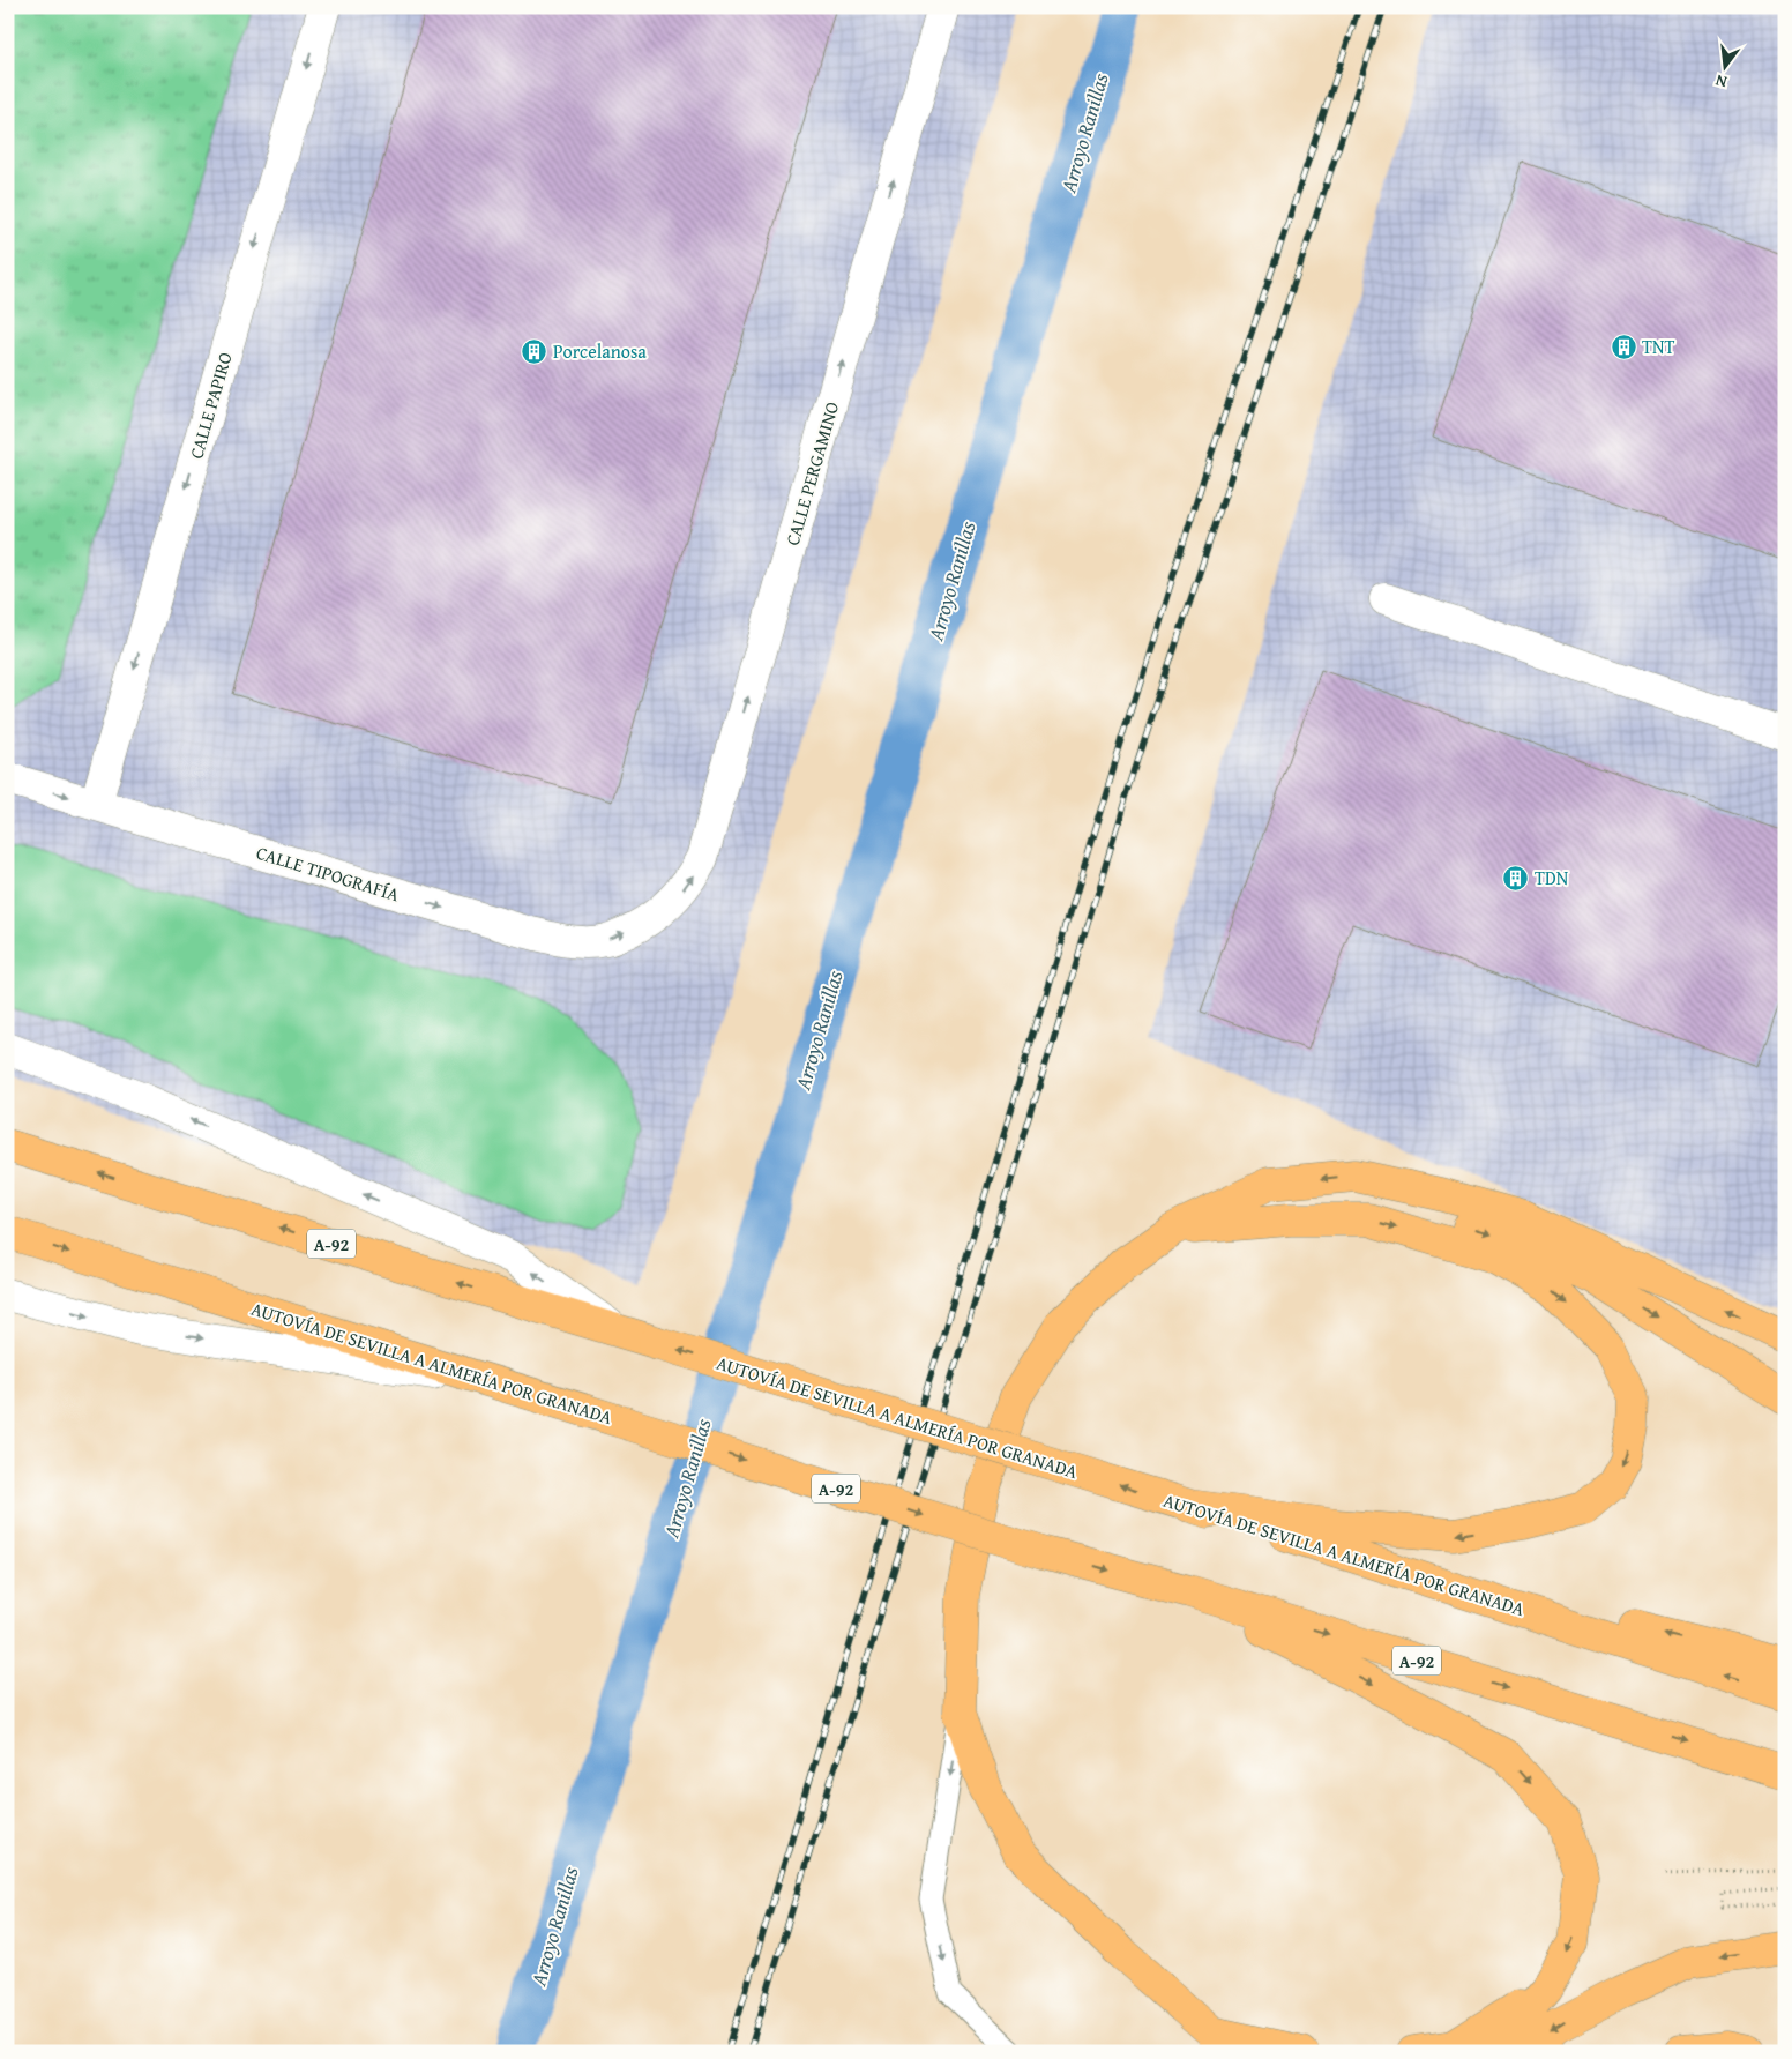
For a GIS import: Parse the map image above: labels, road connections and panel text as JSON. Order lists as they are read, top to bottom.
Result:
{
  "streets": {
    "highway": ["A-92", "AUTOVÍA DE SEVILLA A ALMERÍA POR GRANADA"],
    "street": ["CALLE PAPIRO", "CALLE PERGAMINO", "CALLE TIPOGRAFÍA"]
  },
  "crossings": [
    ["CALLE PAPIRO", "CALLE TIPOGRAFÍA"],
    ["CALLE PERGAMINO", "CALLE TIPOGRAFÍA"]
  ],
  "one_way": ["CALLE PAPIRO", "CALLE PERGAMINO"],
  "water": ["Arroyo Ranillas"],
  "places": {
    "building": ["TNT", "Porcelanosa", "TDN"]
  },
  "north": "bottom"
}
